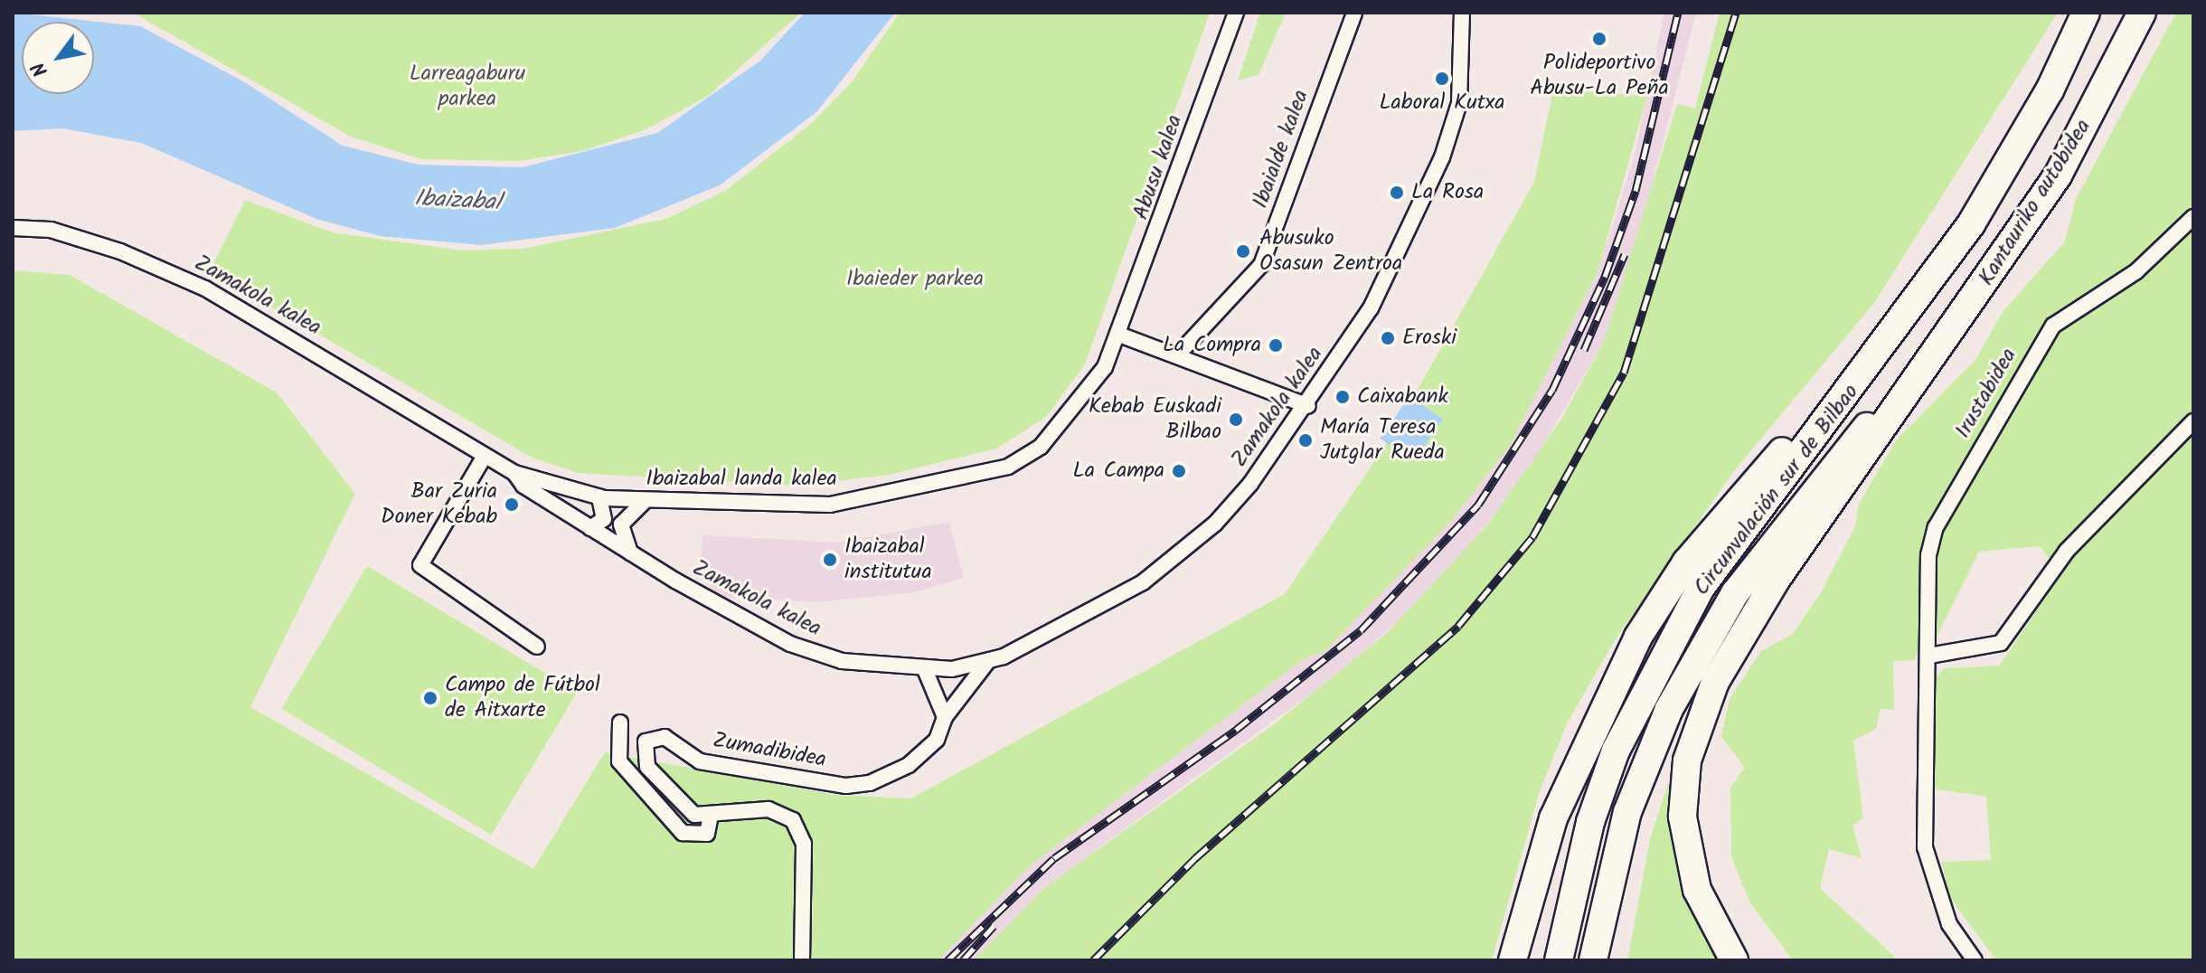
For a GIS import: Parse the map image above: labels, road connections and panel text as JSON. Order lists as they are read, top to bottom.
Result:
{
  "streets": {
    "highway": ["Kantauriko autobidea", "Circunvalación sur de Bilbao"],
    "street": [
      "Ibaialde kalea",
      "Abusu kalea",
      "Zamakola kalea",
      "Irustabidea",
      "Ibaizabal landa kalea",
      "Zumadibidea"
    ]
  },
  "crossings": [
    ["Abusu kalea", "Ibaizabal landa kalea"],
    ["Kantauriko autobidea", "Circunvalación sur de Bilbao"],
    ["Zamakola kalea", "Ibaizabal landa kalea"],
    ["Zamakola kalea", "Zumadibidea"]
  ],
  "water": ["Ibaizabal"],
  "parks": ["Larreagaburu parkea", "Ibaieder parkea"],
  "places": [
    "Polideportivo Abusu-La Peña",
    "Laboral Kutxa",
    "La Rosa",
    "Abusuko Osasun Zentroa",
    "Eroski",
    "La Compra",
    "Caixabank",
    "Kebab Euskadi Bilbao",
    "María Teresa Jutglar Rueda",
    "La Campa",
    "Bar Zuria Doner Kebab",
    "Ibaizabal institutua",
    "Campo de Fútbol de Aitxarte"
  ],
  "north": "bottom left"
}
